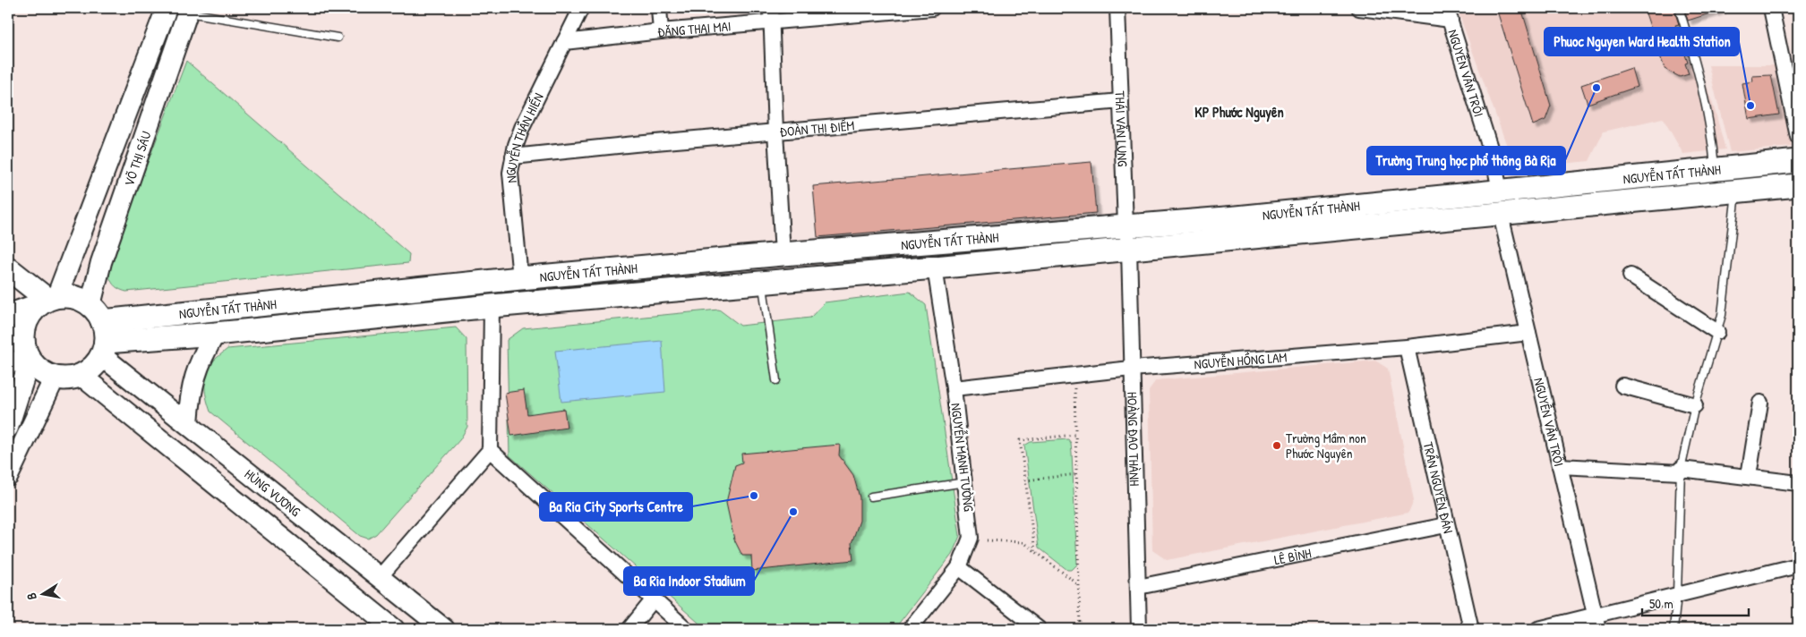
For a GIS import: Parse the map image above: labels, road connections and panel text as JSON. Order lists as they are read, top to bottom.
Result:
{
  "streets": {
    "main road": ["VÕ THỊ SÁU", "NGUYỄN TẤT THÀNH", "HÙNG VƯƠNG"],
    "street": [
      "ĐẶNG THAI MAI",
      "NGUYỄN VĂN TRỖI",
      "ĐOÀN THỊ ĐIỂM",
      "THÁI VĂN LUNG",
      "NGUYỄN THẦN HIẾN",
      "NGUYỄN HỒNG LAM",
      "HOÀNG ĐẠO THÀNH",
      "NGUYỄN MẠNH TƯỜNG",
      "TRẦN NGUYÊN ĐÁN",
      "LÊ BÌNH"
    ]
  },
  "crossings": [
    ["ĐẶNG THAI MAI", "NGUYỄN THẦN HIẾN"],
    ["NGUYỄN VĂN TRỖI", "NGUYỄN TẤT THÀNH"],
    ["NGUYỄN VĂN TRỖI", "NGUYỄN HỒNG LAM"],
    ["ĐOÀN THỊ ĐIỂM", "THÁI VĂN LUNG"],
    ["ĐOÀN THỊ ĐIỂM", "NGUYỄN THẦN HIẾN"],
    ["THÁI VĂN LUNG", "NGUYỄN TẤT THÀNH"],
    ["THÁI VĂN LUNG", "HOÀNG ĐẠO THÀNH"],
    ["NGUYỄN THẦN HIẾN", "NGUYỄN TẤT THÀNH"],
    ["VÕ THỊ SÁU", "NGUYỄN TẤT THÀNH"],
    ["VÕ THỊ SÁU", "HÙNG VƯƠNG"],
    ["NGUYỄN TẤT THÀNH", "HOÀNG ĐẠO THÀNH"],
    ["NGUYỄN TẤT THÀNH", "NGUYỄN MẠNH TƯỜNG"],
    ["NGUYỄN TẤT THÀNH", "HÙNG VƯƠNG"],
    ["NGUYỄN HỒNG LAM", "HOÀNG ĐẠO THÀNH"],
    ["NGUYỄN HỒNG LAM", "NGUYỄN MẠNH TƯỜNG"],
    ["NGUYỄN HỒNG LAM", "TRẦN NGUYÊN ĐÁN"],
    ["HOÀNG ĐẠO THÀNH", "LÊ BÌNH"],
    ["TRẦN NGUYÊN ĐÁN", "LÊ BÌNH"]
  ],
  "districts": ["KP Phước Nguyên"],
  "places": [
    "Trường Trung học phổ thông Bà Rịa",
    "Phuoc Nguyen Ward Health Station",
    "Trường Mầm non Phước Nguyên",
    "Ba Ria City Sports Centre",
    "Ba Ria Indoor Stadium"
  ],
  "scale_bar": "50 m",
  "north": "left"
}
